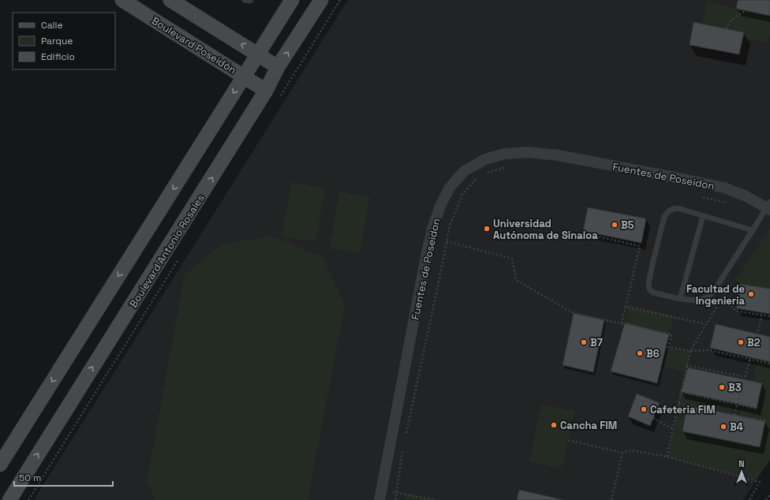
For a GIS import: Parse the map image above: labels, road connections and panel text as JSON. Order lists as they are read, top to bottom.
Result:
{
  "streets": {
    "main road": ["Boulevard Poseidón", "Boulevard Antonio Rosales"],
    "street": ["Fuentes de Poseidon"]
  },
  "crossings": [
    ["Boulevard Poseidón", "Boulevard Antonio Rosales"]
  ],
  "places": [
    "B5",
    "Universidad Autónoma de Sinaloa",
    "Facultad de Ingeniería",
    "B7",
    "B2",
    "B6",
    "B3",
    "Cafeteria FIM",
    "Cancha FIM",
    "B4"
  ],
  "legend": ["Calle", "Parque", "Edificio"],
  "scale_bar": "50 m",
  "north": "top"
}
